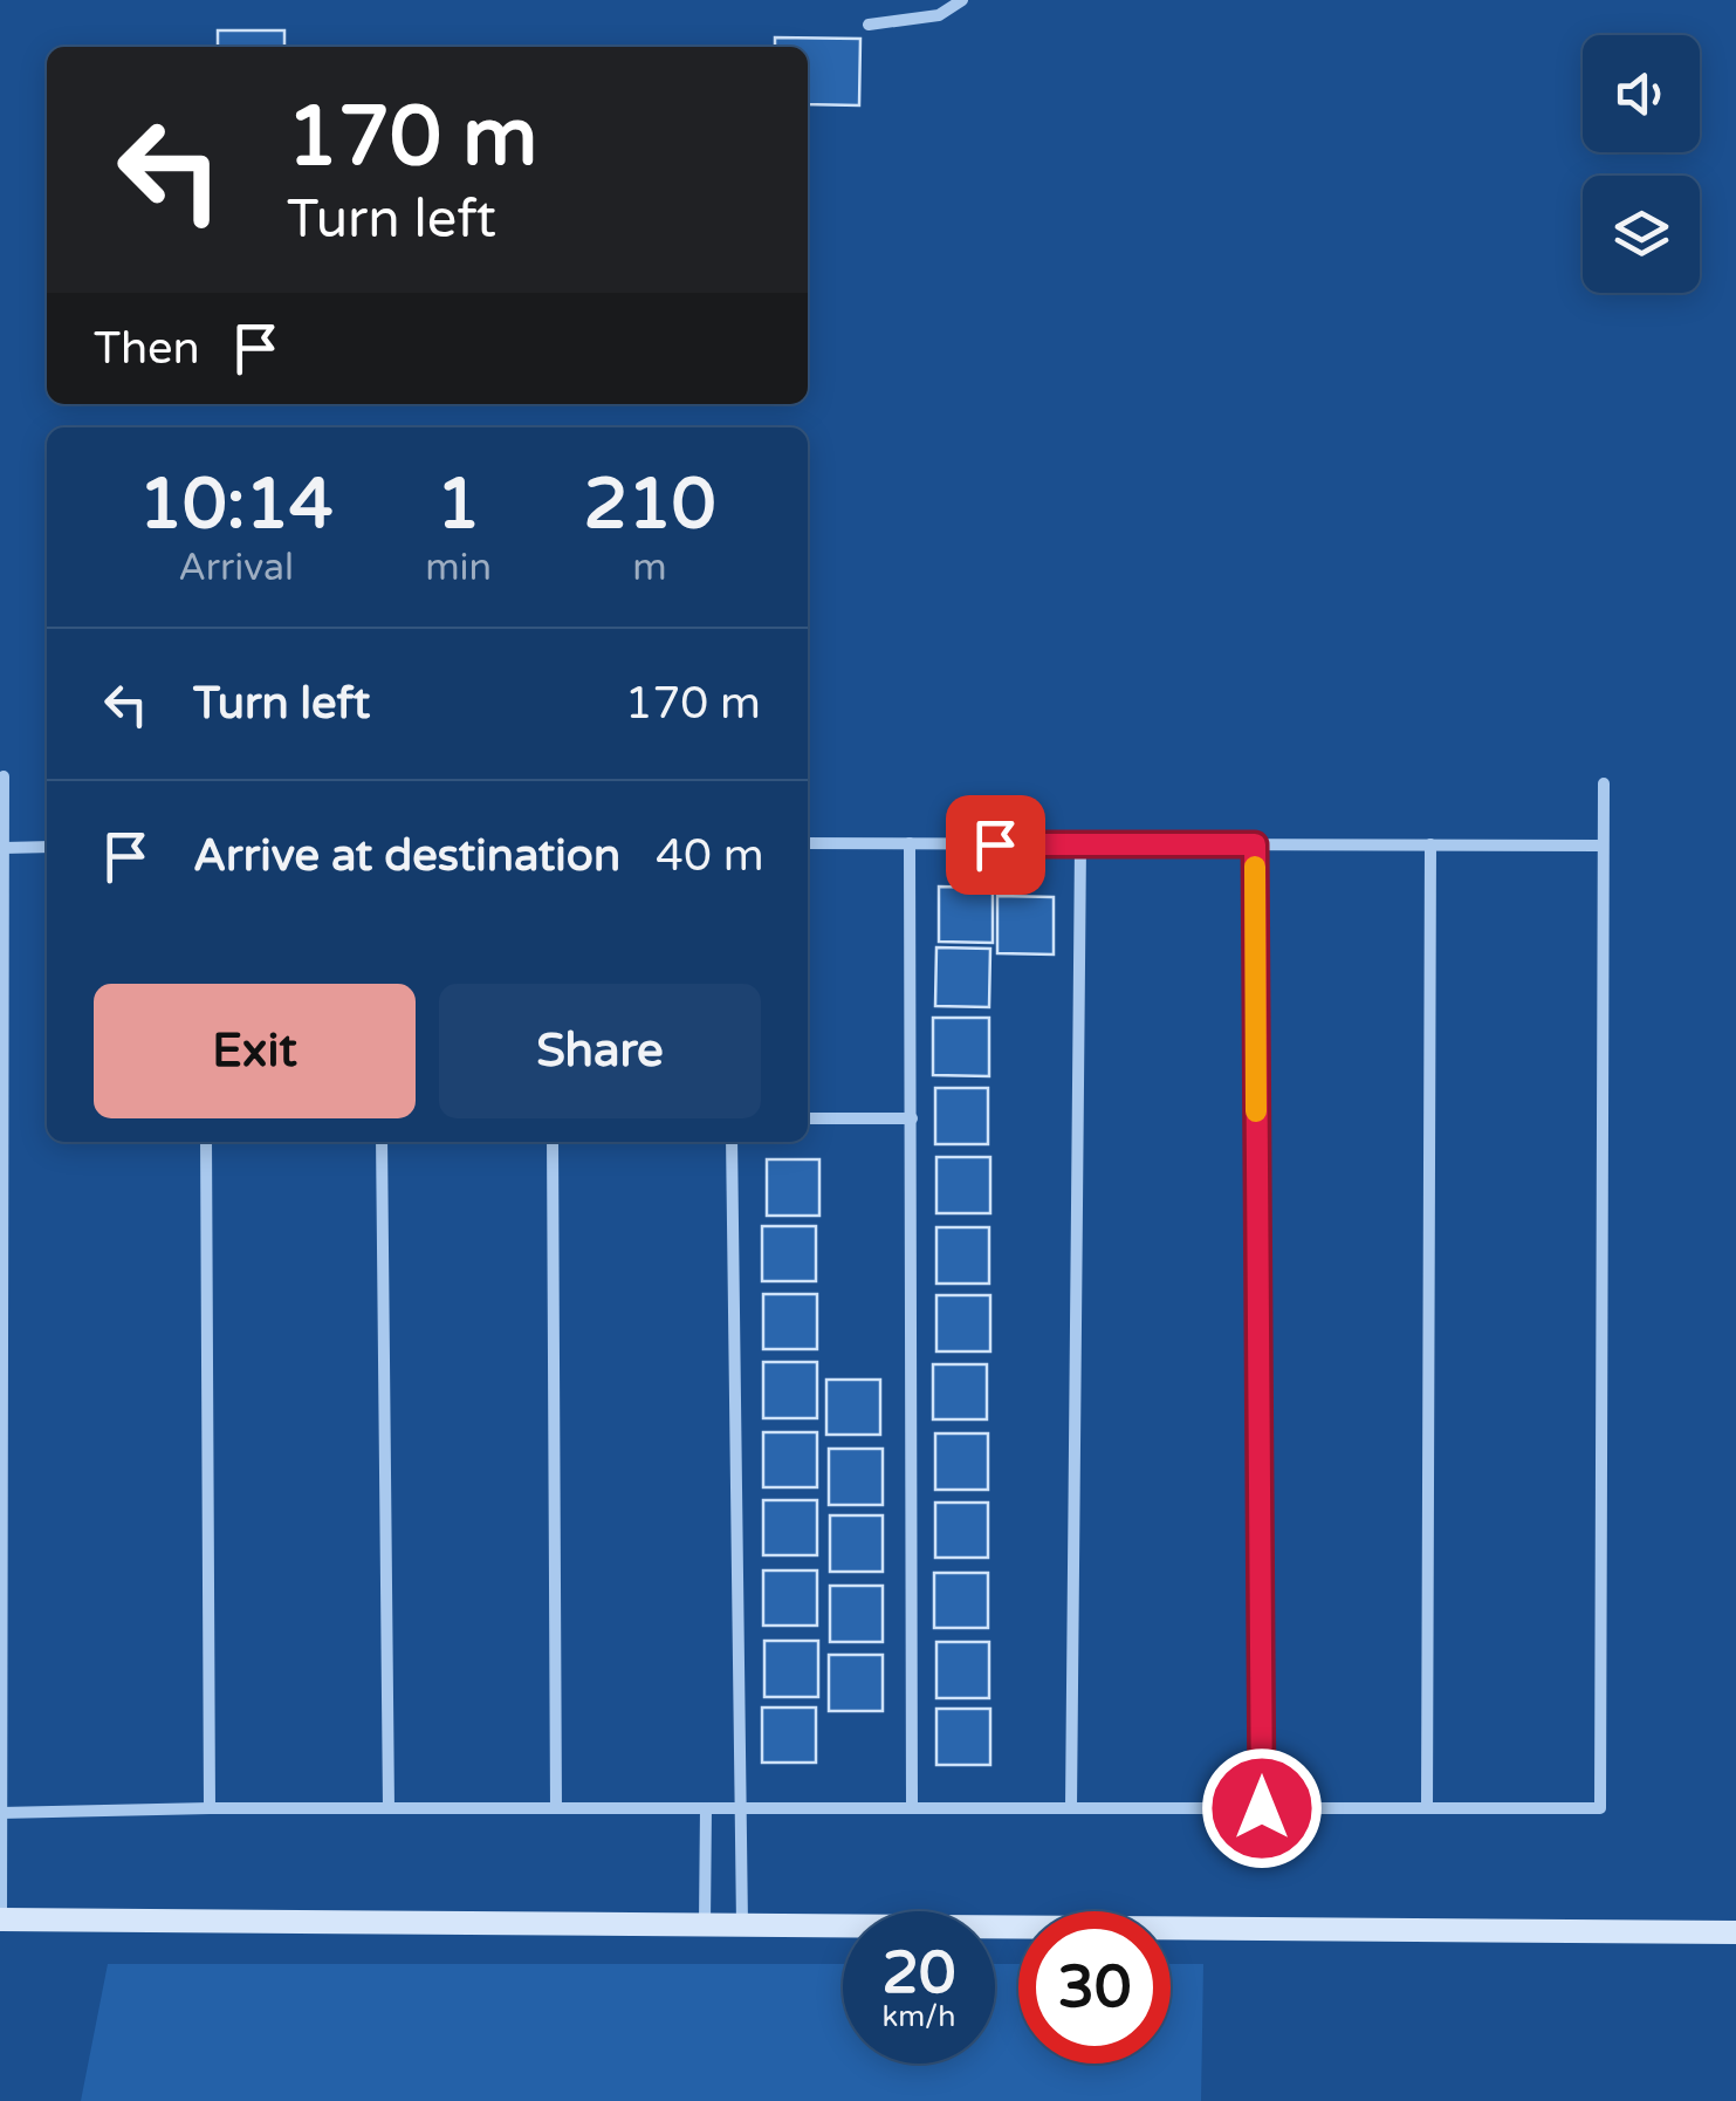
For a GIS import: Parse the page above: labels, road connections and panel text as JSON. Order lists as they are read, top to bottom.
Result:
{
  "page": {
    "turn": ["170 m", "Turn left"],
    "then": "Then",
    "eta": [
      "10:14",
      "Arrival",
      "1",
      "min",
      "210",
      "m"
    ],
    "list": [
      {
        "name": "Turn left",
        "value": "170 m"
      },
      {
        "name": "Arrive at destination",
        "value": "40 m"
      }
    ],
    "buttons": ["Exit", "Share"],
    "speed": "20 km/h",
    "limit": "30"
  }
}
